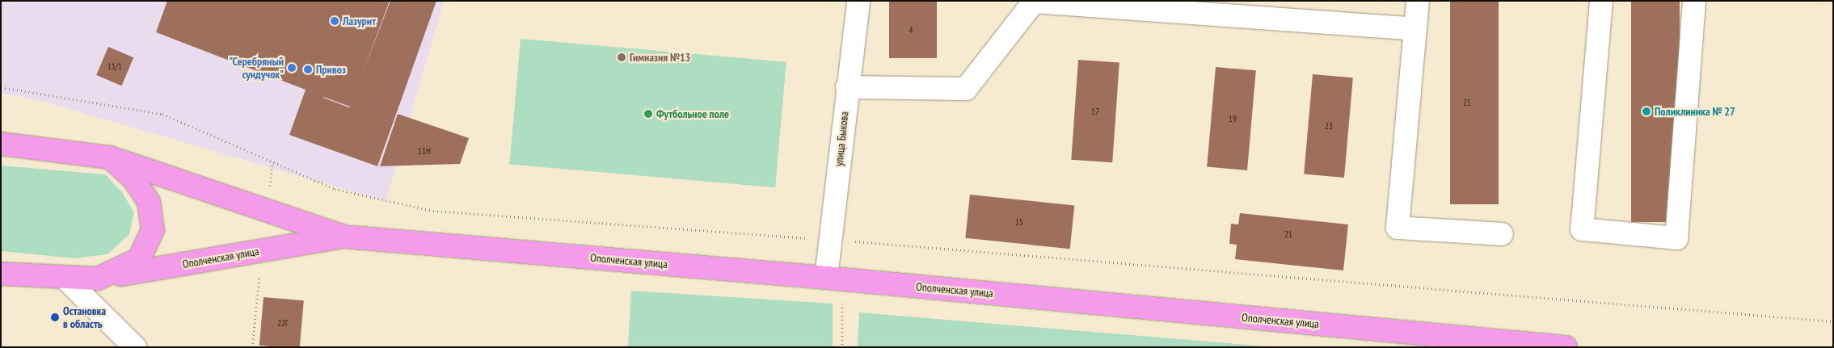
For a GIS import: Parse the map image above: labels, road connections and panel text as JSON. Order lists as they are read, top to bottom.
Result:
{
  "streets": {
    "highway": ["Ополченская улица"],
    "street": ["улица Быкова"]
  },
  "crossings": [
    ["улица Быкова", "Ополченская улица"]
  ],
  "places": [
    "Лазурит",
    "Гимназия №13",
    "\"Серебряный сундучок\"",
    "Привоз",
    "Поликлиника № 27",
    "Футбольное поле",
    "Остановка в область"
  ],
  "house_numbers": [
    "4",
    "11/1",
    "25",
    "17",
    "19",
    "23",
    "11Н",
    "15",
    "21",
    "22Г"
  ]
}
